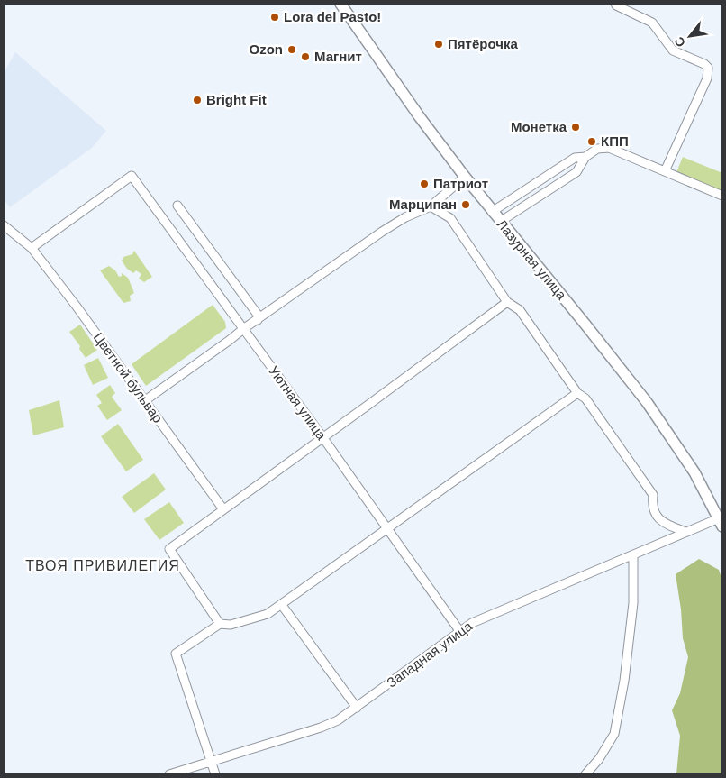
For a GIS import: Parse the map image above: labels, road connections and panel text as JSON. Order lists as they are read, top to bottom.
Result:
{
  "streets": {
    "street": [
      "Лазурная улица",
      "Цветной бульвар",
      "Уютная улица",
      "Западная улица"
    ]
  },
  "crossings": [
    ["Лазурная улица", "Западная улица"],
    ["Цветной бульвар", "Уютная улица"],
    ["Уютная улица", "Западная улица"]
  ],
  "districts": ["ТВОЯ ПРИВИЛЕГИЯ"],
  "places": [
    "Lora del Pasto!",
    "Пятёрочка",
    "Ozon",
    "Магнит",
    "Bright Fit",
    "Монетка",
    "КПП",
    "Патриот",
    "Марципан"
  ],
  "north": "bottom left"
}
